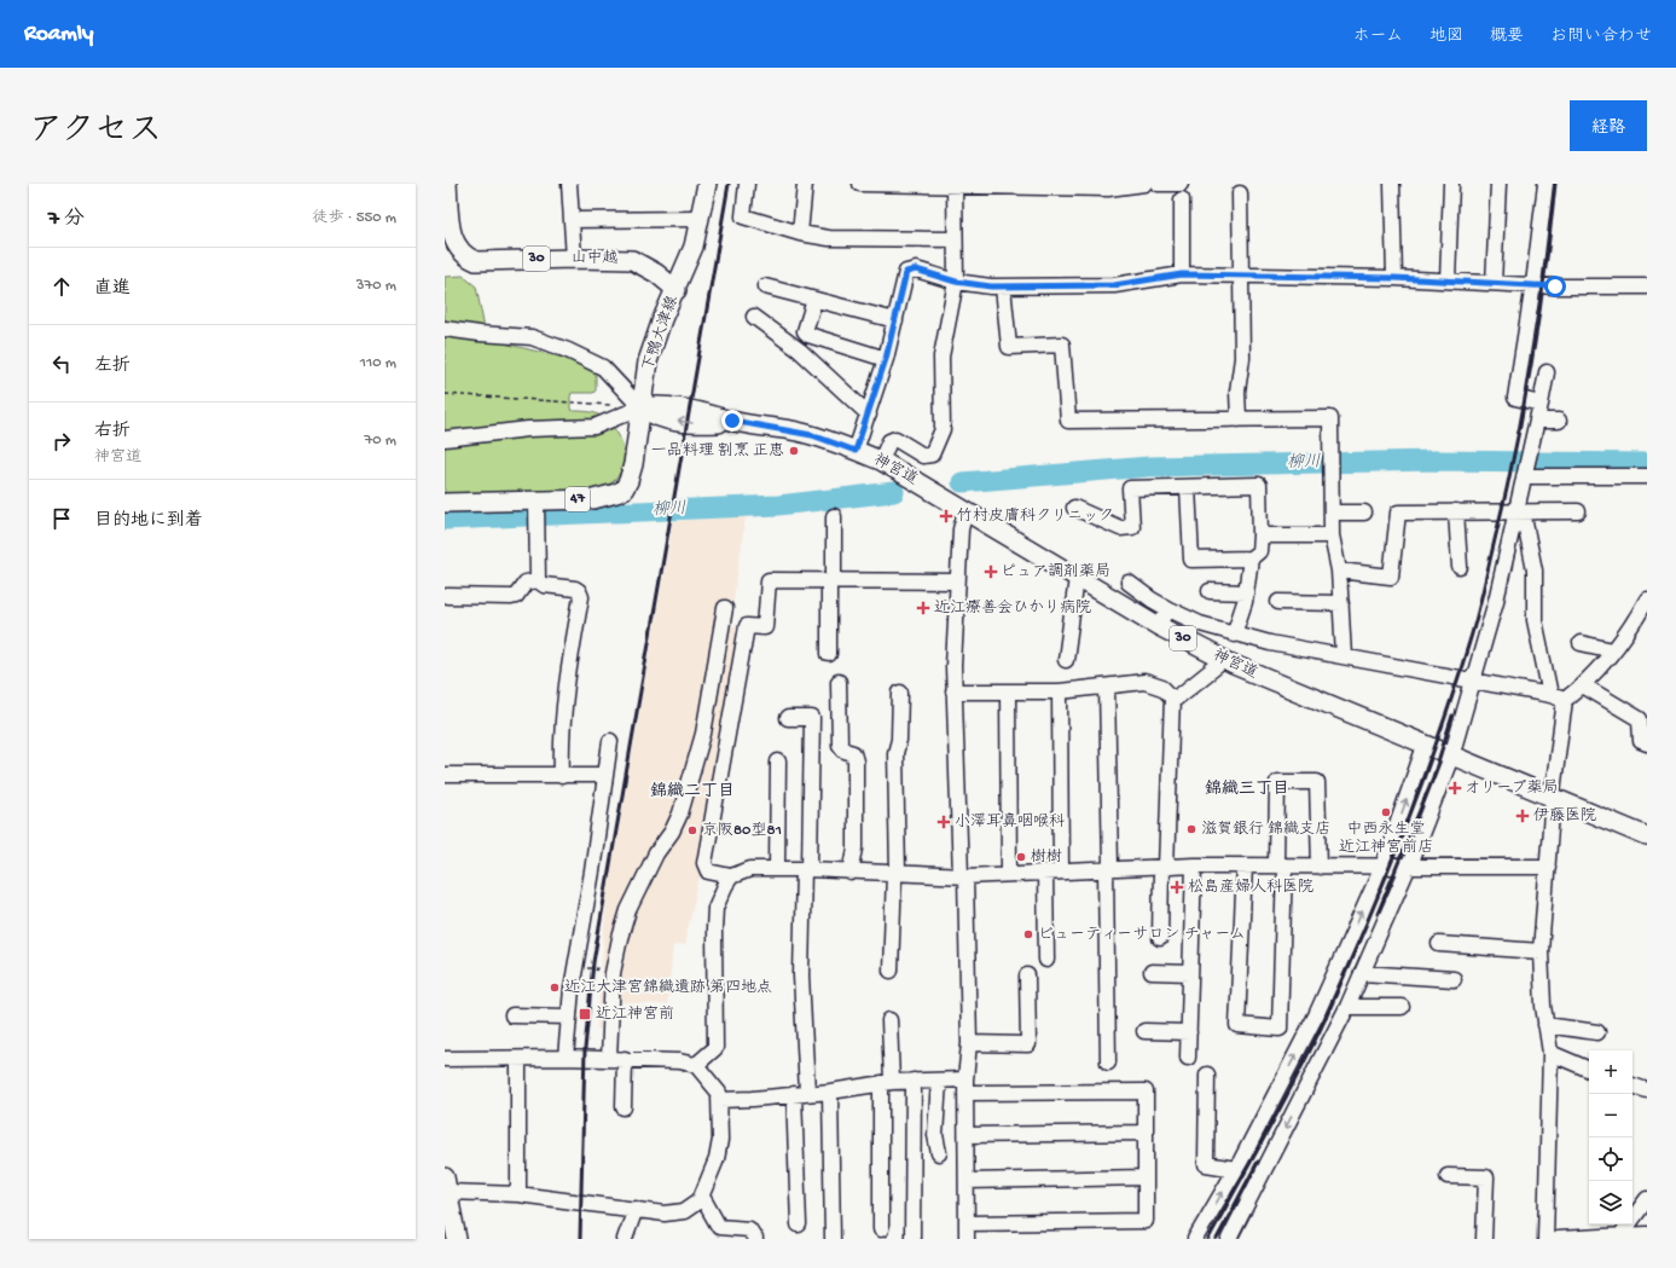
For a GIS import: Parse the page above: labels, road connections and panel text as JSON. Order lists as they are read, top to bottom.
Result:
{
  "streets": {
    "main road": [
      "30",
      "山中越",
      "下鴨大津線",
      "神宮道",
      "47"
    ]
  },
  "crossings": [
    ["山中越", "下鴨大津線"],
    ["下鴨大津線", "神宮道"],
    ["下鴨大津線", "47"],
    ["神宮道", "47"]
  ],
  "districts": ["錦織三丁目", "錦織二丁目"],
  "water": ["柳川"],
  "places": {
    "other": [
      "一品料理 割烹 正恵",
      "中西永生堂 近江神宮前店",
      "滋賀銀行 錦織支店",
      "京阪80型81",
      "樹樹",
      "ビューティーサロン チャーム",
      "近江大津宮錦織遺跡 第四地点"
    ],
    "health": [
      "竹村皮膚科クリニック",
      "ピュア調剤薬局",
      "近江療善会ひかり病院",
      "オリーブ薬局",
      "伊藤医院",
      "小澤耳鼻咽喉科",
      "松島産婦人科医院"
    ],
    "transit": ["近江神宮前"]
  },
  "page": {
    "header": "Roamly",
    "nav": [
      "ホーム",
      "地図",
      "概要",
      "お問い合わせ"
    ],
    "title": "アクセス",
    "buttons": "経路",
    "heading": ["7 分", "徒歩 · 550 m"],
    "list": [
      ["直進", "370 m"],
      ["左折", "110 m"],
      ["右折", "神宮道", "70 m"],
      "目的地に到着"
    ],
    "map_buttons": ["+", "−"]
  }
}
